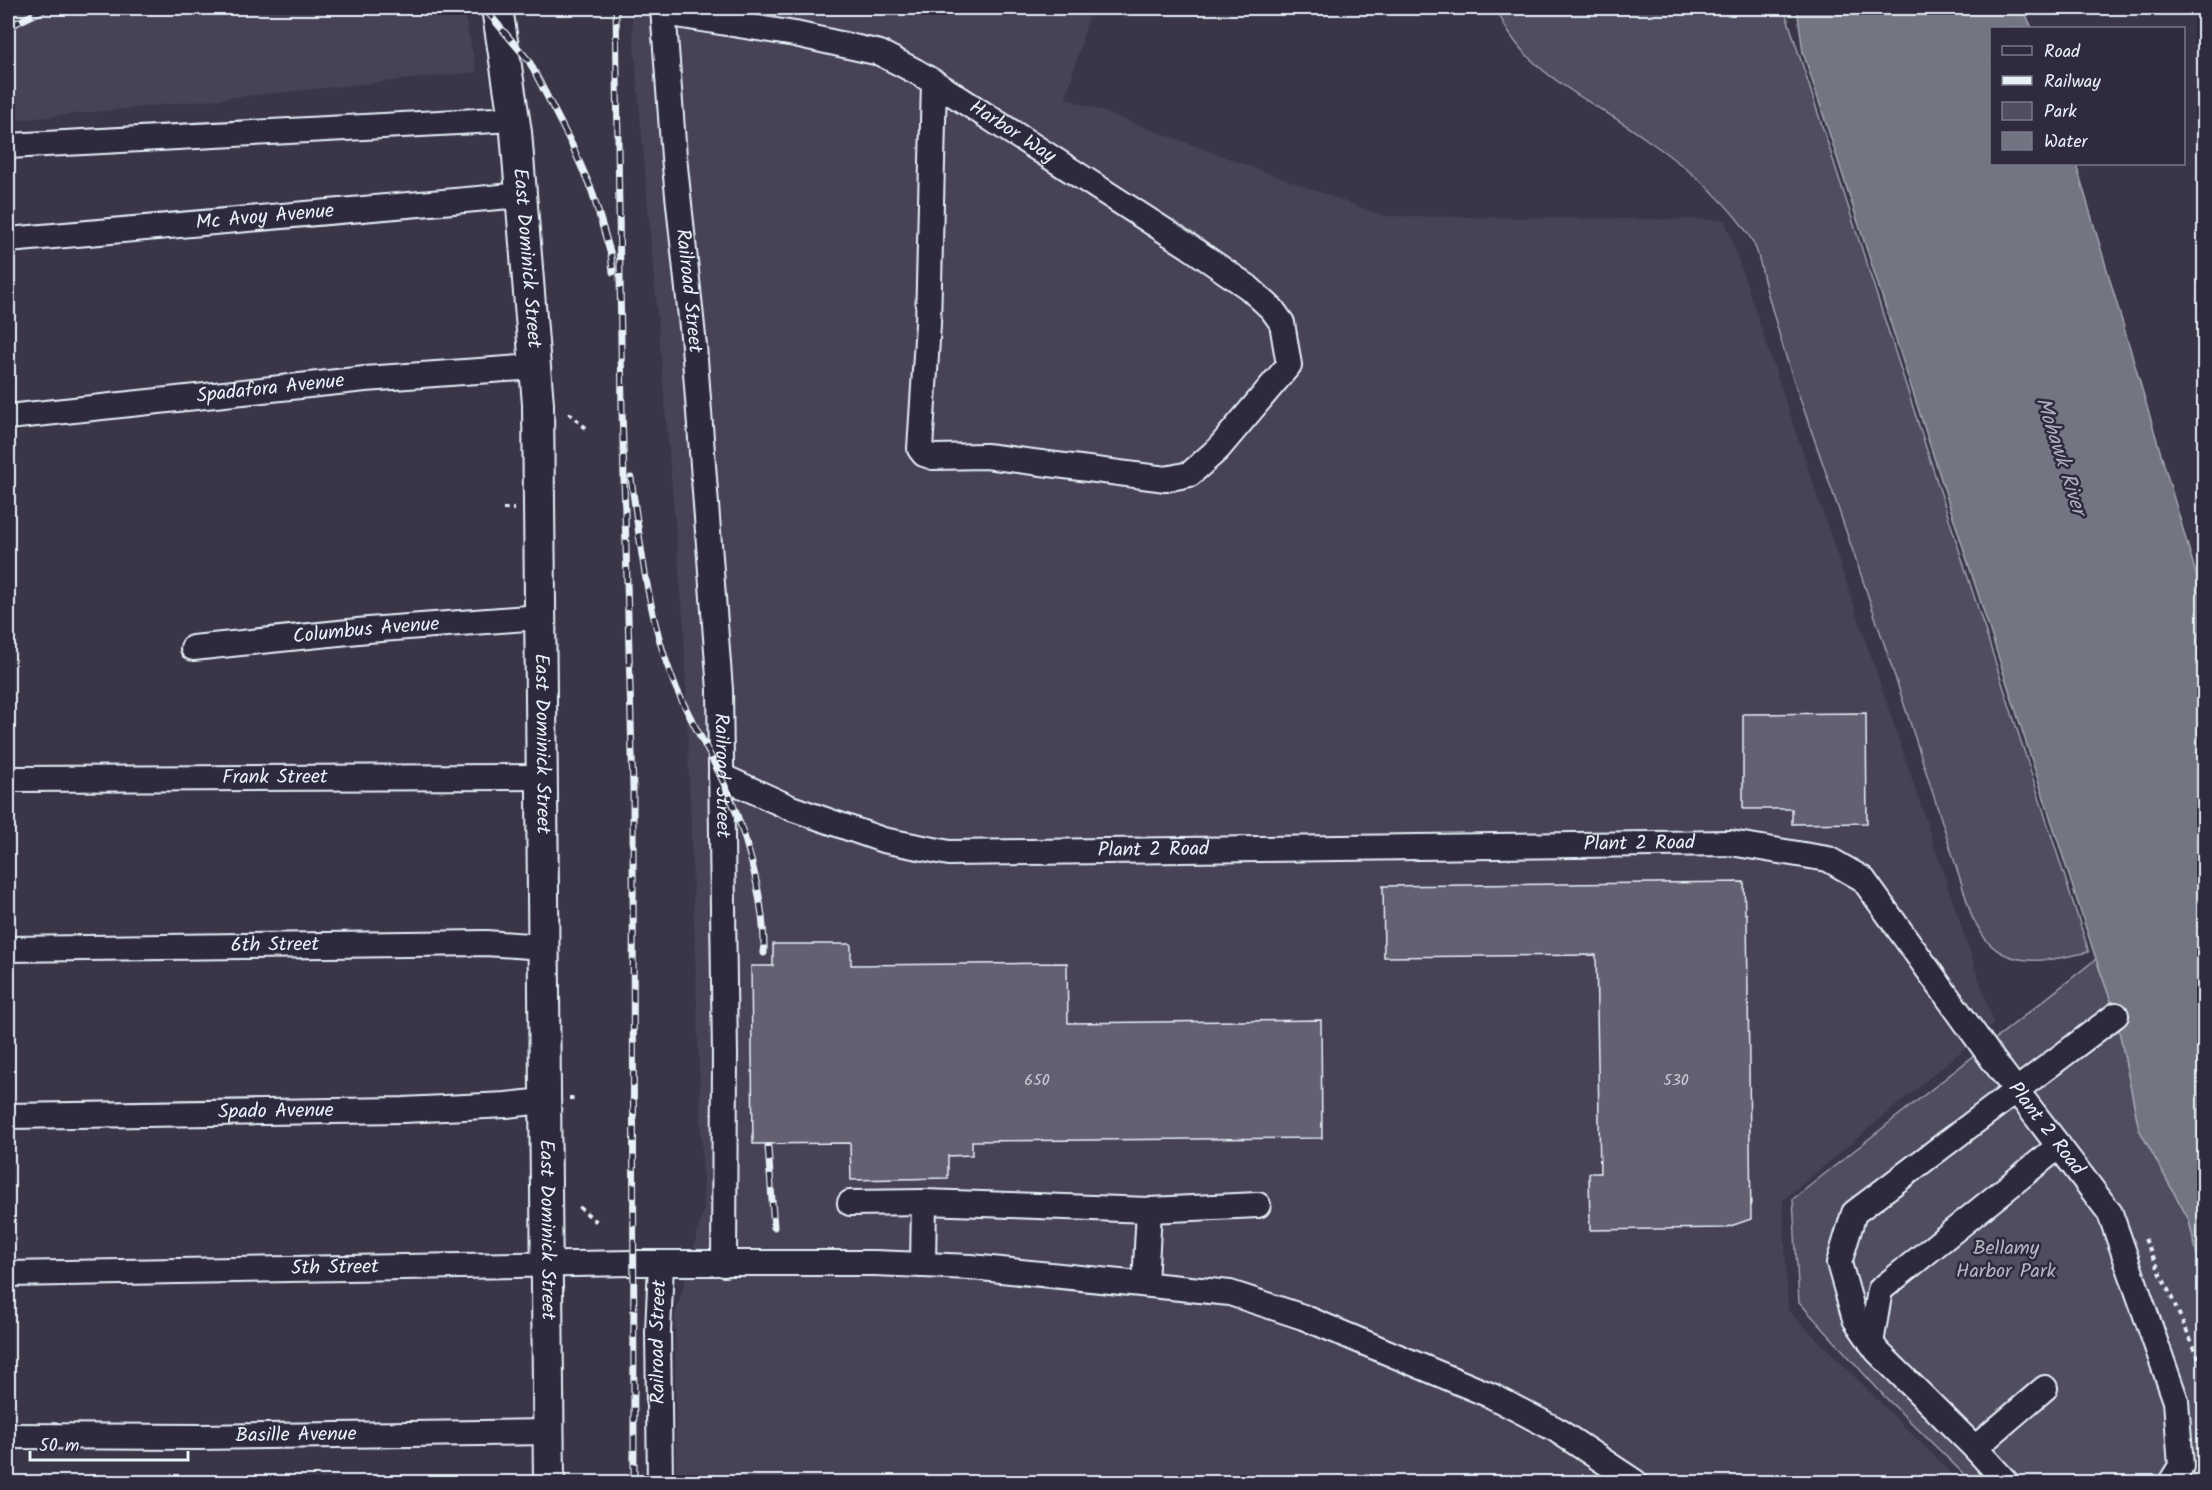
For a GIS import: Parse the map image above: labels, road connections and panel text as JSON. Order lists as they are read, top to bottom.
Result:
{
  "streets": {
    "main road": ["East Dominick Street"],
    "street": [
      "Harbor Way",
      "Mc Avoy Avenue",
      "Railroad Street",
      "Spadafora Avenue",
      "Columbus Avenue",
      "Frank Street",
      "Plant 2 Road",
      "6th Street",
      "Spado Avenue",
      "5th Street",
      "Basille Avenue"
    ]
  },
  "crossings": [
    ["Harbor Way", "Railroad Street"],
    ["Mc Avoy Avenue", "East Dominick Street"],
    ["East Dominick Street", "Spadafora Avenue"],
    ["East Dominick Street", "Columbus Avenue"],
    ["East Dominick Street", "Frank Street"],
    ["East Dominick Street", "6th Street"],
    ["East Dominick Street", "Spado Avenue"],
    ["East Dominick Street", "5th Street"],
    ["East Dominick Street", "Basille Avenue"],
    ["Railroad Street", "Plant 2 Road"],
    ["Railroad Street", "5th Street"]
  ],
  "water": ["Mohawk River"],
  "parks": ["Bellamy Harbor Park"],
  "house_numbers": ["650", "530"],
  "legend": [
    "Road",
    "Railway",
    "Park",
    "Water"
  ],
  "scale_bar": "50 m"
}
